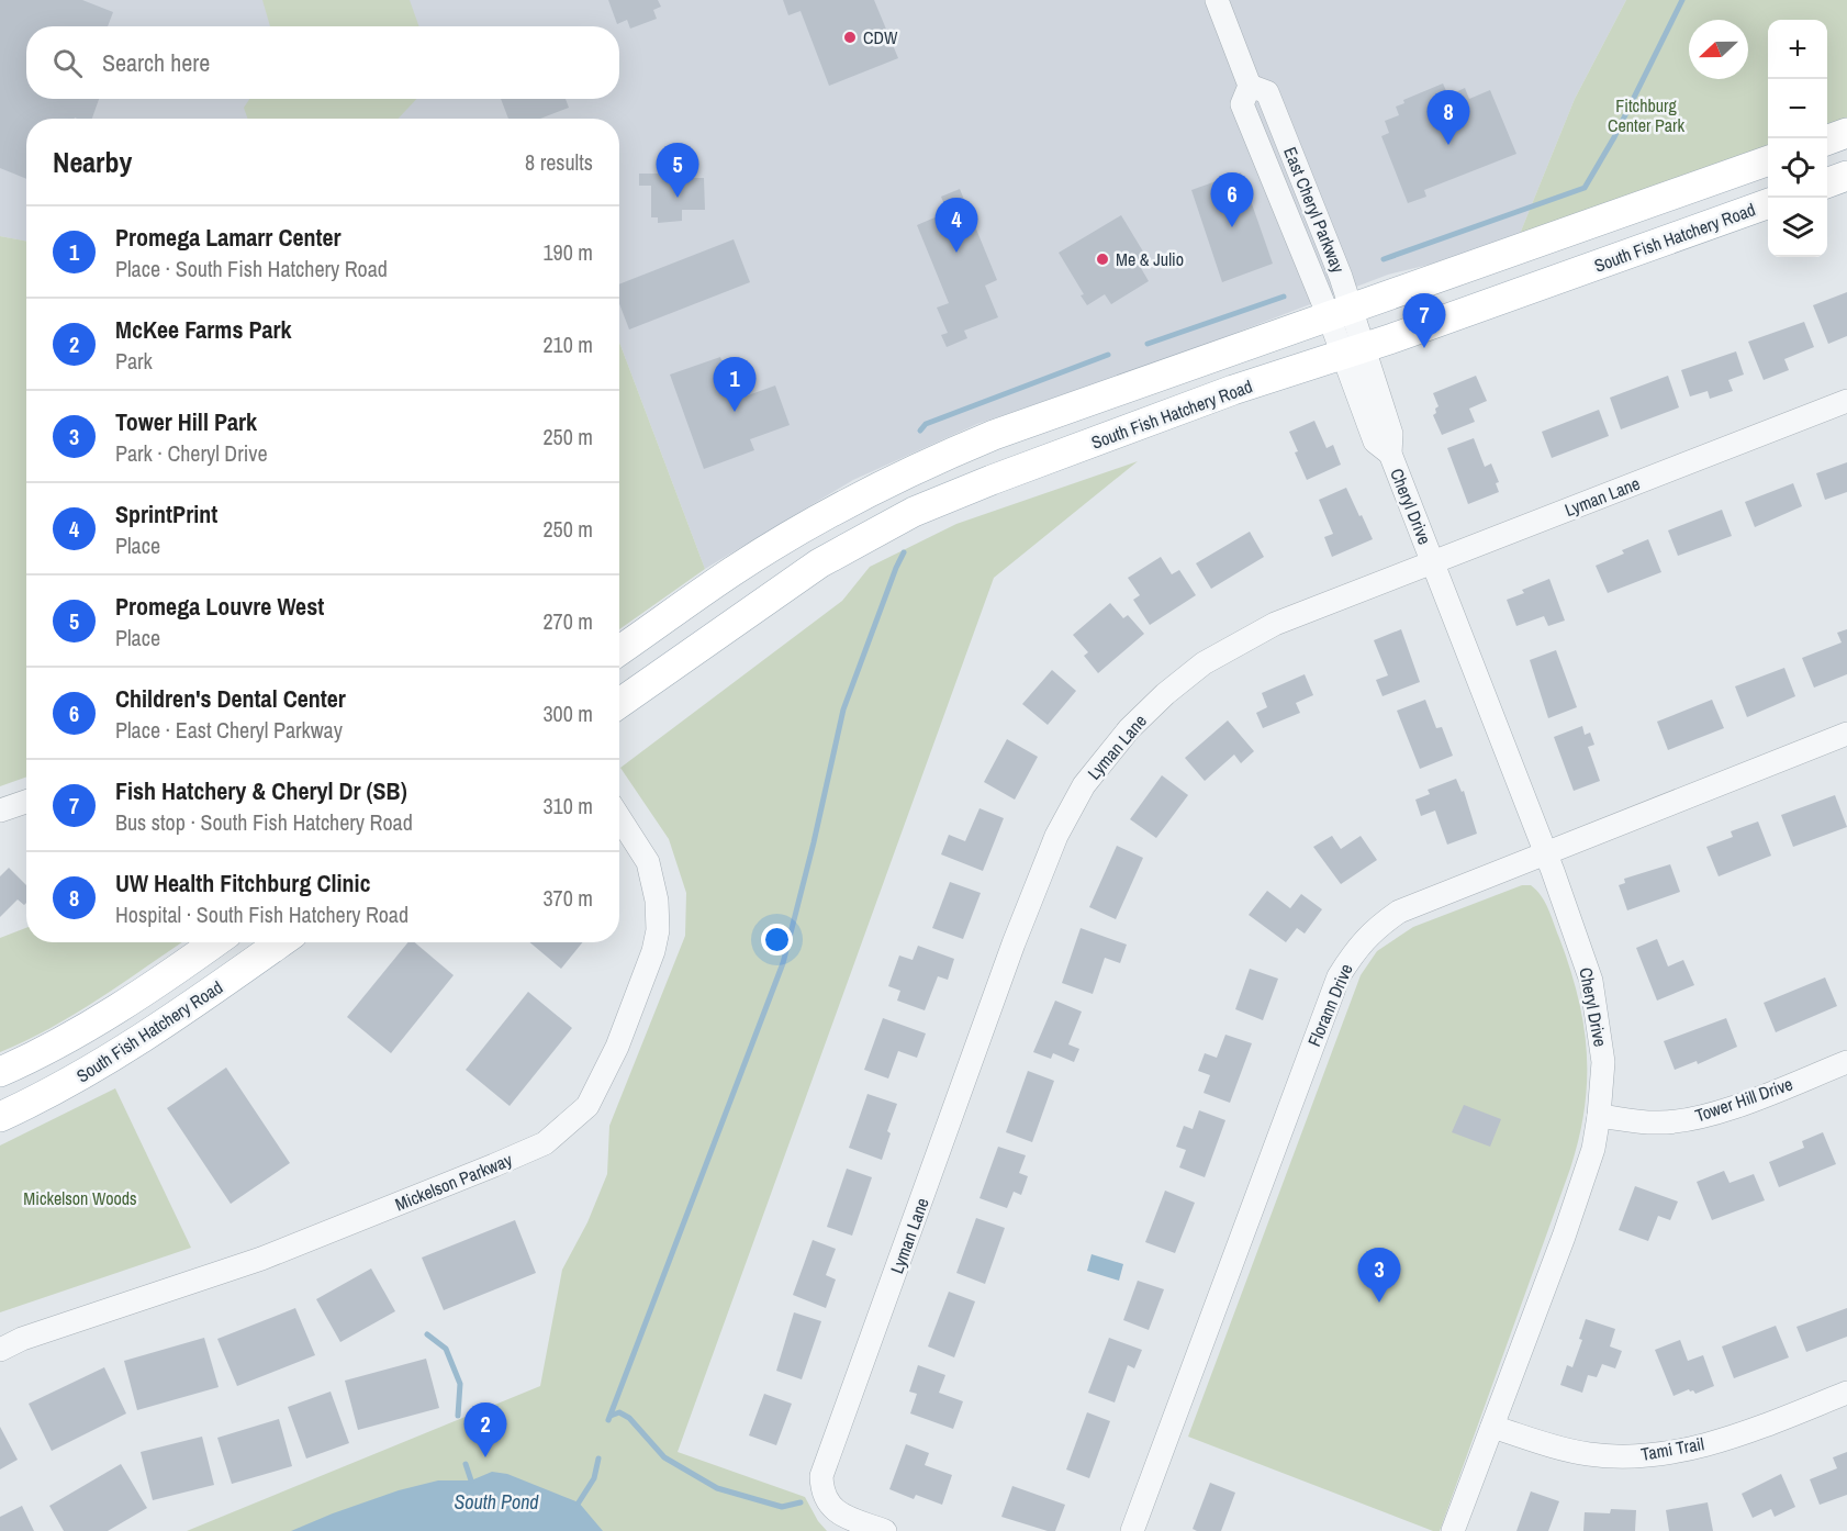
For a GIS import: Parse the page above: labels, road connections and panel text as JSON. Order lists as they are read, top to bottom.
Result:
{
  "streets": {
    "main road": ["South Fish Hatchery Road"],
    "street": [
      "East Cheryl Parkway",
      "Lyman Lane",
      "Cheryl Drive",
      "Florann Drive",
      "Tower Hill Drive",
      "Mickelson Parkway",
      "Tami Trail"
    ]
  },
  "crossings": [
    ["East Cheryl Parkway", "South Fish Hatchery Road"],
    ["East Cheryl Parkway", "Cheryl Drive"],
    ["South Fish Hatchery Road", "Cheryl Drive"],
    ["Lyman Lane", "Cheryl Drive"],
    ["Cheryl Drive", "Florann Drive"],
    ["Cheryl Drive", "Tower Hill Drive"],
    ["Cheryl Drive", "Tami Trail"]
  ],
  "water": ["South Pond"],
  "parks": ["Fitchburg Center Park", "Mickelson Woods"],
  "places": ["CDW", "Me & Julio"],
  "north": "left",
  "page": {
    "map_buttons": ["+", "−"],
    "search": "Search here",
    "pins": [
      "8",
      "5",
      "6",
      "4",
      "7",
      "1",
      "3",
      "2"
    ],
    "heading": ["Nearby", "8 results"],
    "list": [
      {
        "mark": "1",
        "name": "Promega Lamarr Center",
        "note": "Place · South Fish Hatchery Road",
        "value": "190 m"
      },
      {
        "mark": "2",
        "name": "McKee Farms Park",
        "note": "Park",
        "value": "210 m"
      },
      {
        "mark": "3",
        "name": "Tower Hill Park",
        "note": "Park · Cheryl Drive",
        "value": "250 m"
      },
      {
        "mark": "4",
        "name": "SprintPrint",
        "note": "Place",
        "value": "250 m"
      },
      {
        "mark": "5",
        "name": "Promega Louvre West",
        "note": "Place",
        "value": "270 m"
      },
      {
        "mark": "6",
        "name": "Children's Dental Center",
        "note": "Place · East Cheryl Parkway",
        "value": "300 m"
      },
      {
        "mark": "7",
        "name": "Fish Hatchery & Cheryl Dr (SB)",
        "note": "Bus stop · South Fish Hatchery Road",
        "value": "310 m"
      },
      {
        "mark": "8",
        "name": "UW Health Fitchburg Clinic",
        "note": "Hospital · South Fish Hatchery Road",
        "value": "370 m"
      }
    ]
  }
}
